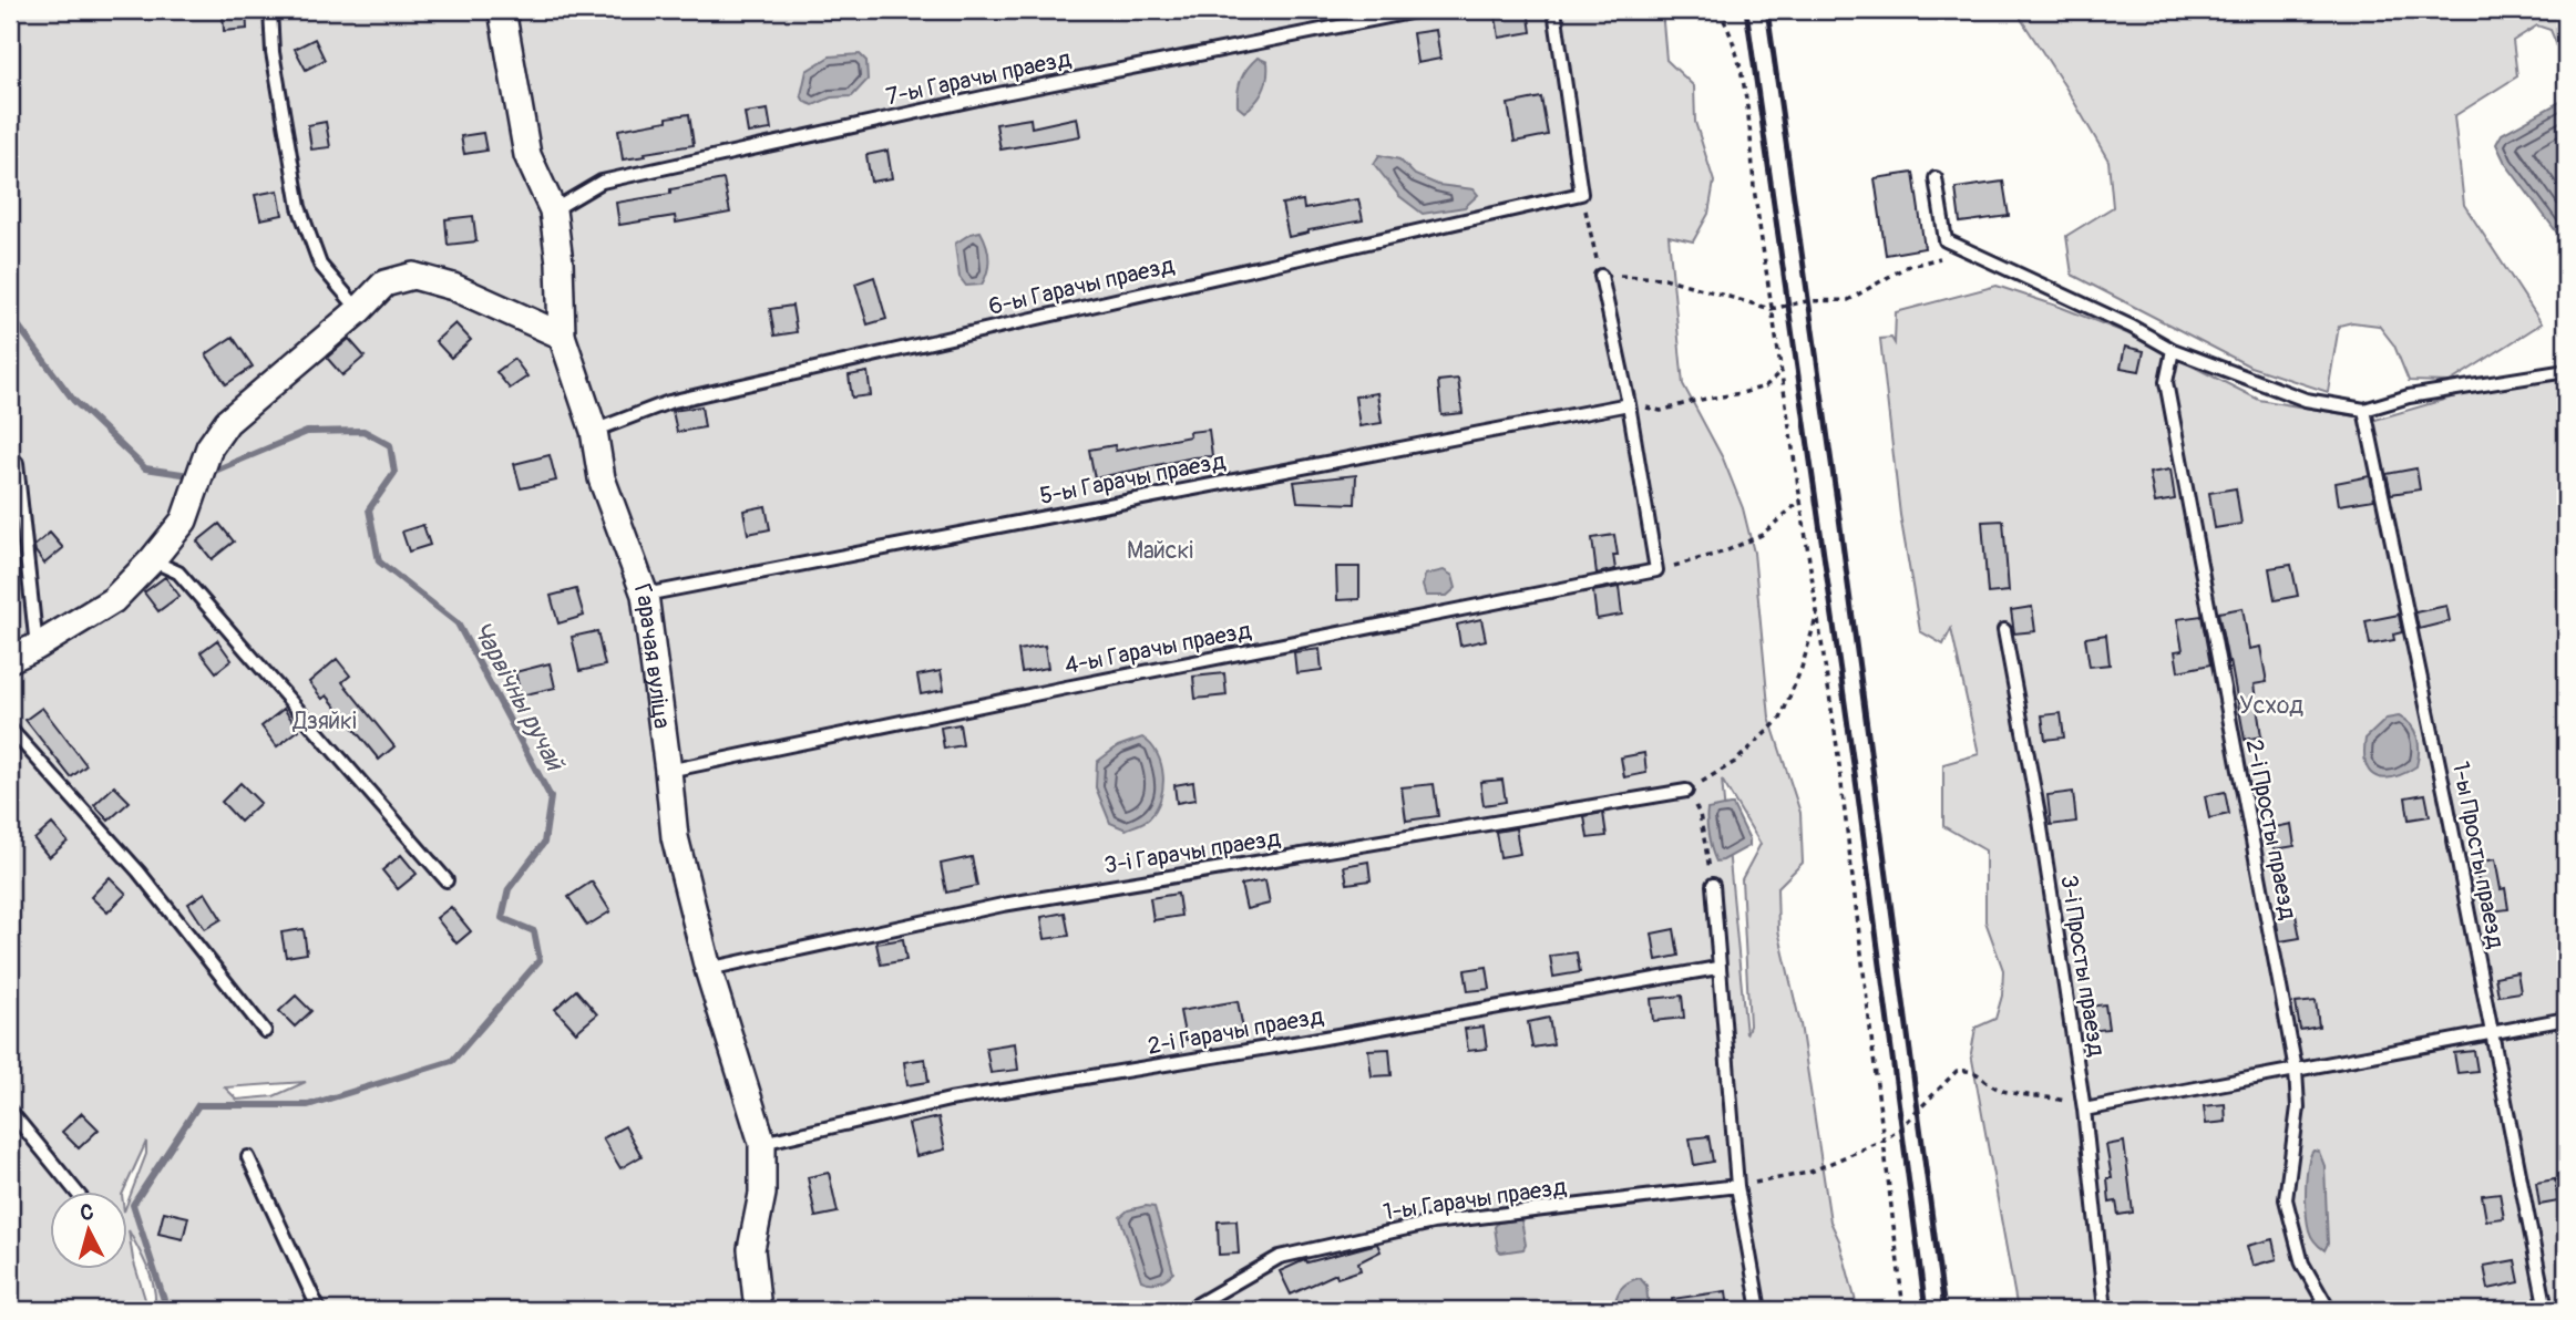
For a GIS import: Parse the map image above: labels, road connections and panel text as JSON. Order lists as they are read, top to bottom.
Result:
{
  "streets": {
    "street": ["Гарачая вуліца"],
    "lane": [
      "7-ы Гарачы праезд",
      "6-ы Гарачы праезд",
      "5-ы Гарачы праезд",
      "4-ы Гарачы праезд",
      "2-і Просты праезд",
      "3-і Гарачы праезд",
      "1-ы Просты праезд",
      "3-і Просты праезд",
      "2-і Гарачы праезд",
      "1-ы Гарачы праезд"
    ]
  },
  "crossings": [
    ["7-ы Гарачы праезд", "Гарачая вуліца"],
    ["6-ы Гарачы праезд", "Гарачая вуліца"],
    ["5-ы Гарачы праезд", "Гарачая вуліца"],
    ["4-ы Гарачы праезд", "Гарачая вуліца"],
    ["Гарачая вуліца", "3-і Гарачы праезд"],
    ["Гарачая вуліца", "2-і Гарачы праезд"]
  ],
  "water": ["Чарвічны ручай"],
  "parks": ["Майскі", "Усход", "Дзяйкі"],
  "north": "top"
}
